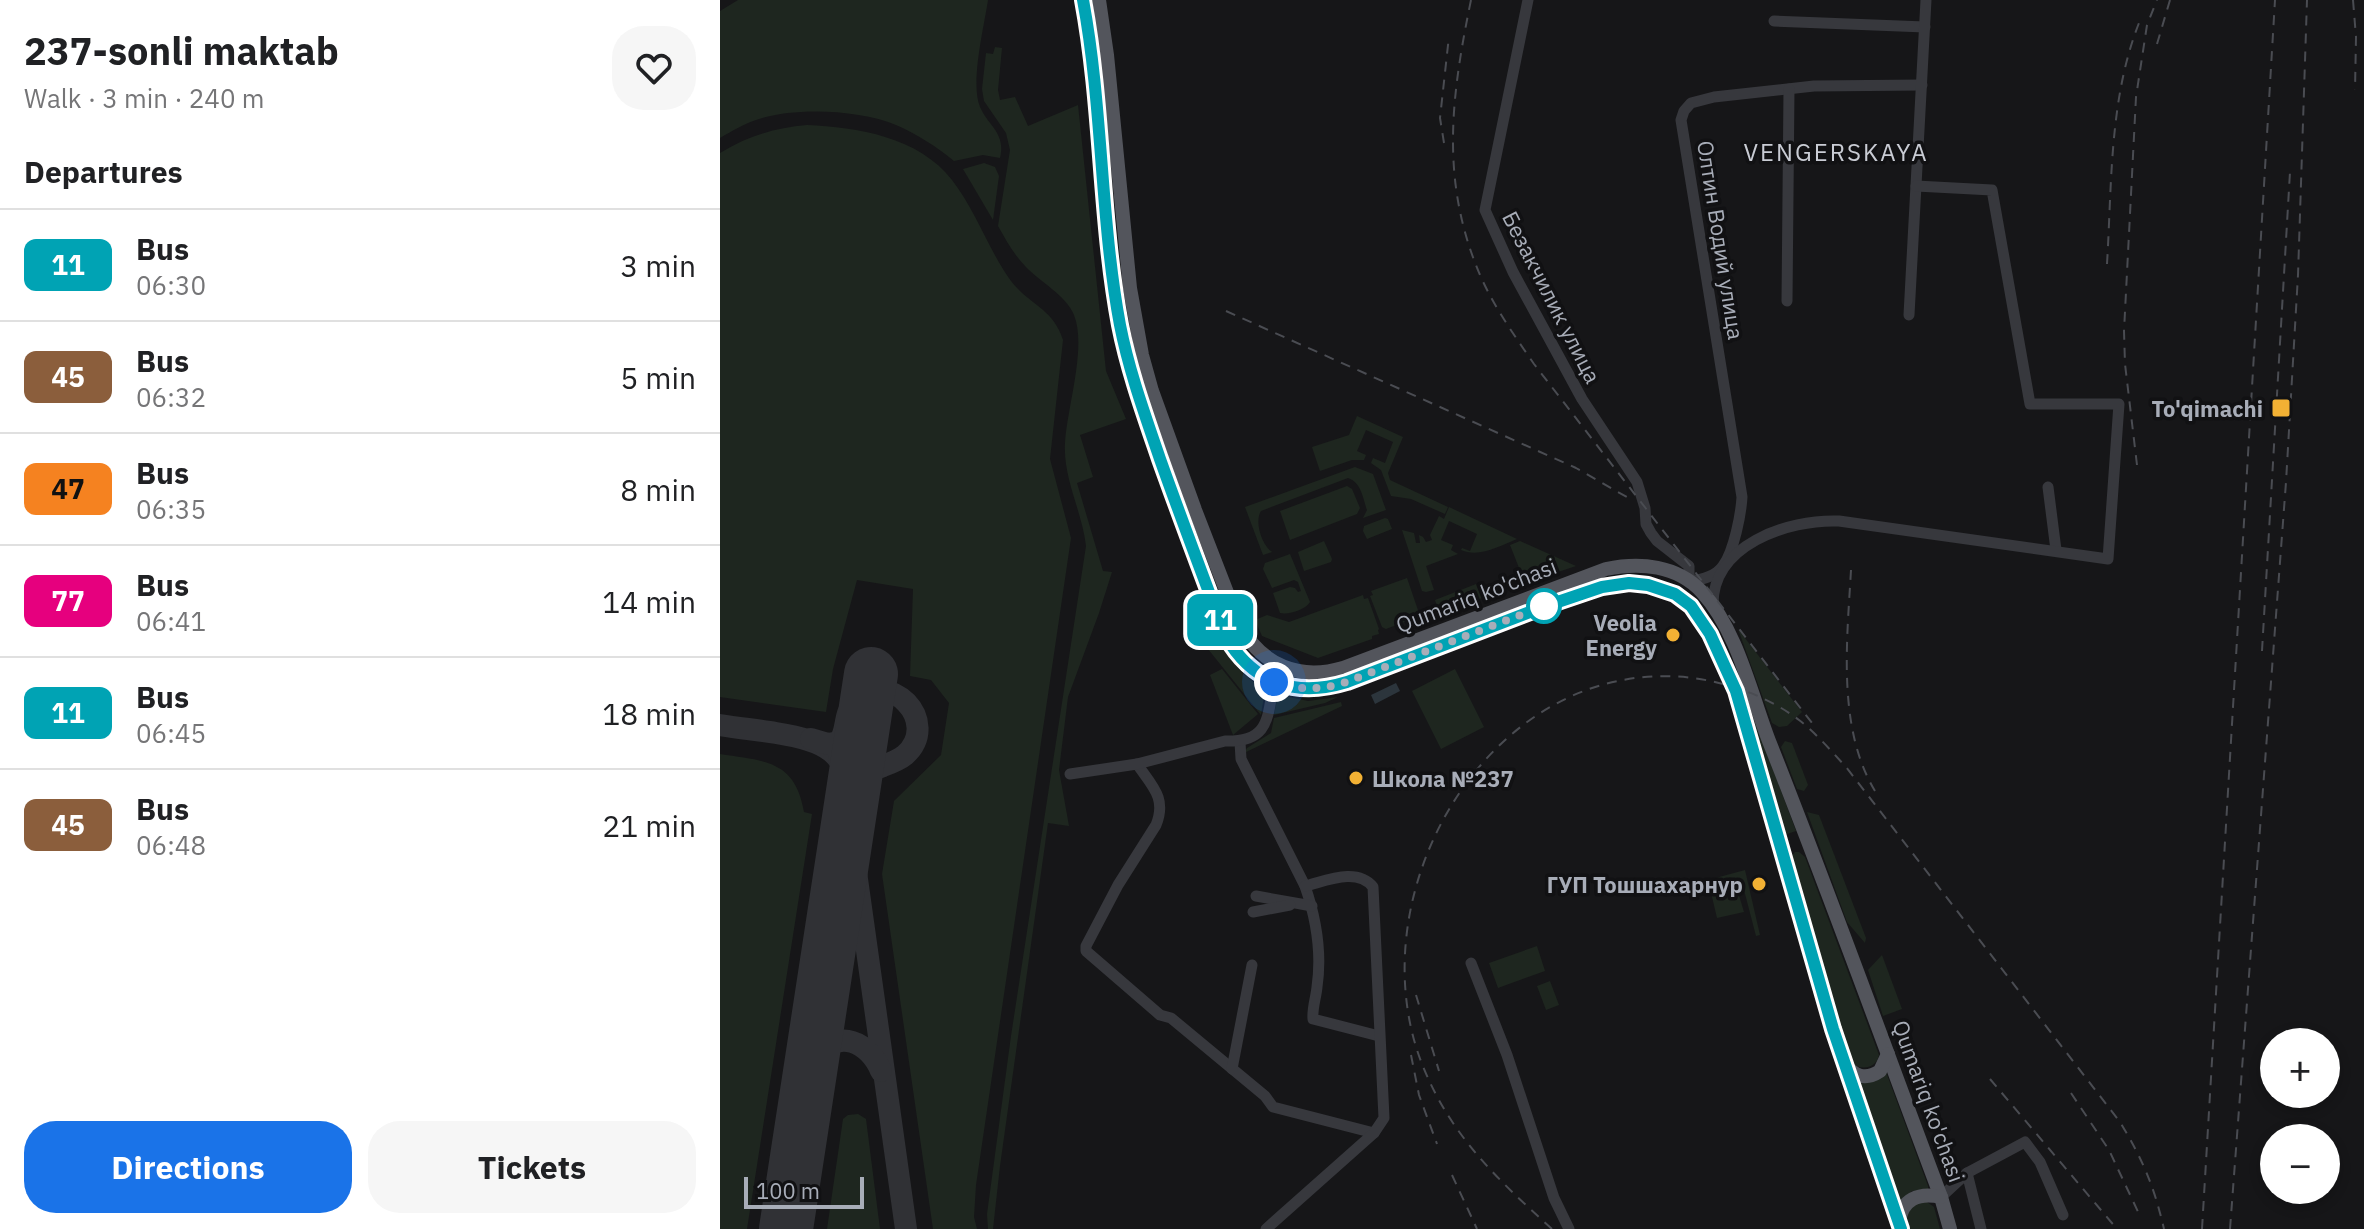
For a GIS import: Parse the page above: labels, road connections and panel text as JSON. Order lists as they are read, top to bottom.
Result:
{
  "streets": {
    "main road": ["Qumariq ko'chasi"],
    "street": ["Олтин Водий улица", "Безакчилик улица"]
  },
  "crossings": [
    ["Олтин Водий улица", "Qumariq ko'chasi"],
    ["Безакчилик улица", "Qumariq ko'chasi"]
  ],
  "districts": ["VENGERSKAYA"],
  "places": {
    "transit": ["To'qimachi"],
    "other": ["Veolia Energy", "Школа №237", "ГУП Тошшахарнур"]
  },
  "lines": ["bus line 11"],
  "scale_bar": "100 m",
  "page": {
    "heading": [
      ["237-sonli maktab", "Walk · 3 min · 240 m"],
      "Departures"
    ],
    "on_map": "11",
    "list": [
      {
        "mark": "11",
        "name": "Bus",
        "note": "06:30",
        "value": "3 min"
      },
      {
        "mark": "45",
        "name": "Bus",
        "note": "06:32",
        "value": "5 min"
      },
      {
        "mark": "47",
        "name": "Bus",
        "note": "06:35",
        "value": "8 min"
      },
      {
        "mark": "77",
        "name": "Bus",
        "note": "06:41",
        "value": "14 min"
      },
      {
        "mark": "11",
        "name": "Bus",
        "note": "06:45",
        "value": "18 min"
      },
      {
        "mark": "45",
        "name": "Bus",
        "note": "06:48",
        "value": "21 min"
      }
    ],
    "map_buttons": ["+", "−"],
    "buttons": ["Directions", "Tickets"],
    "scale": "100 m"
  }
}
